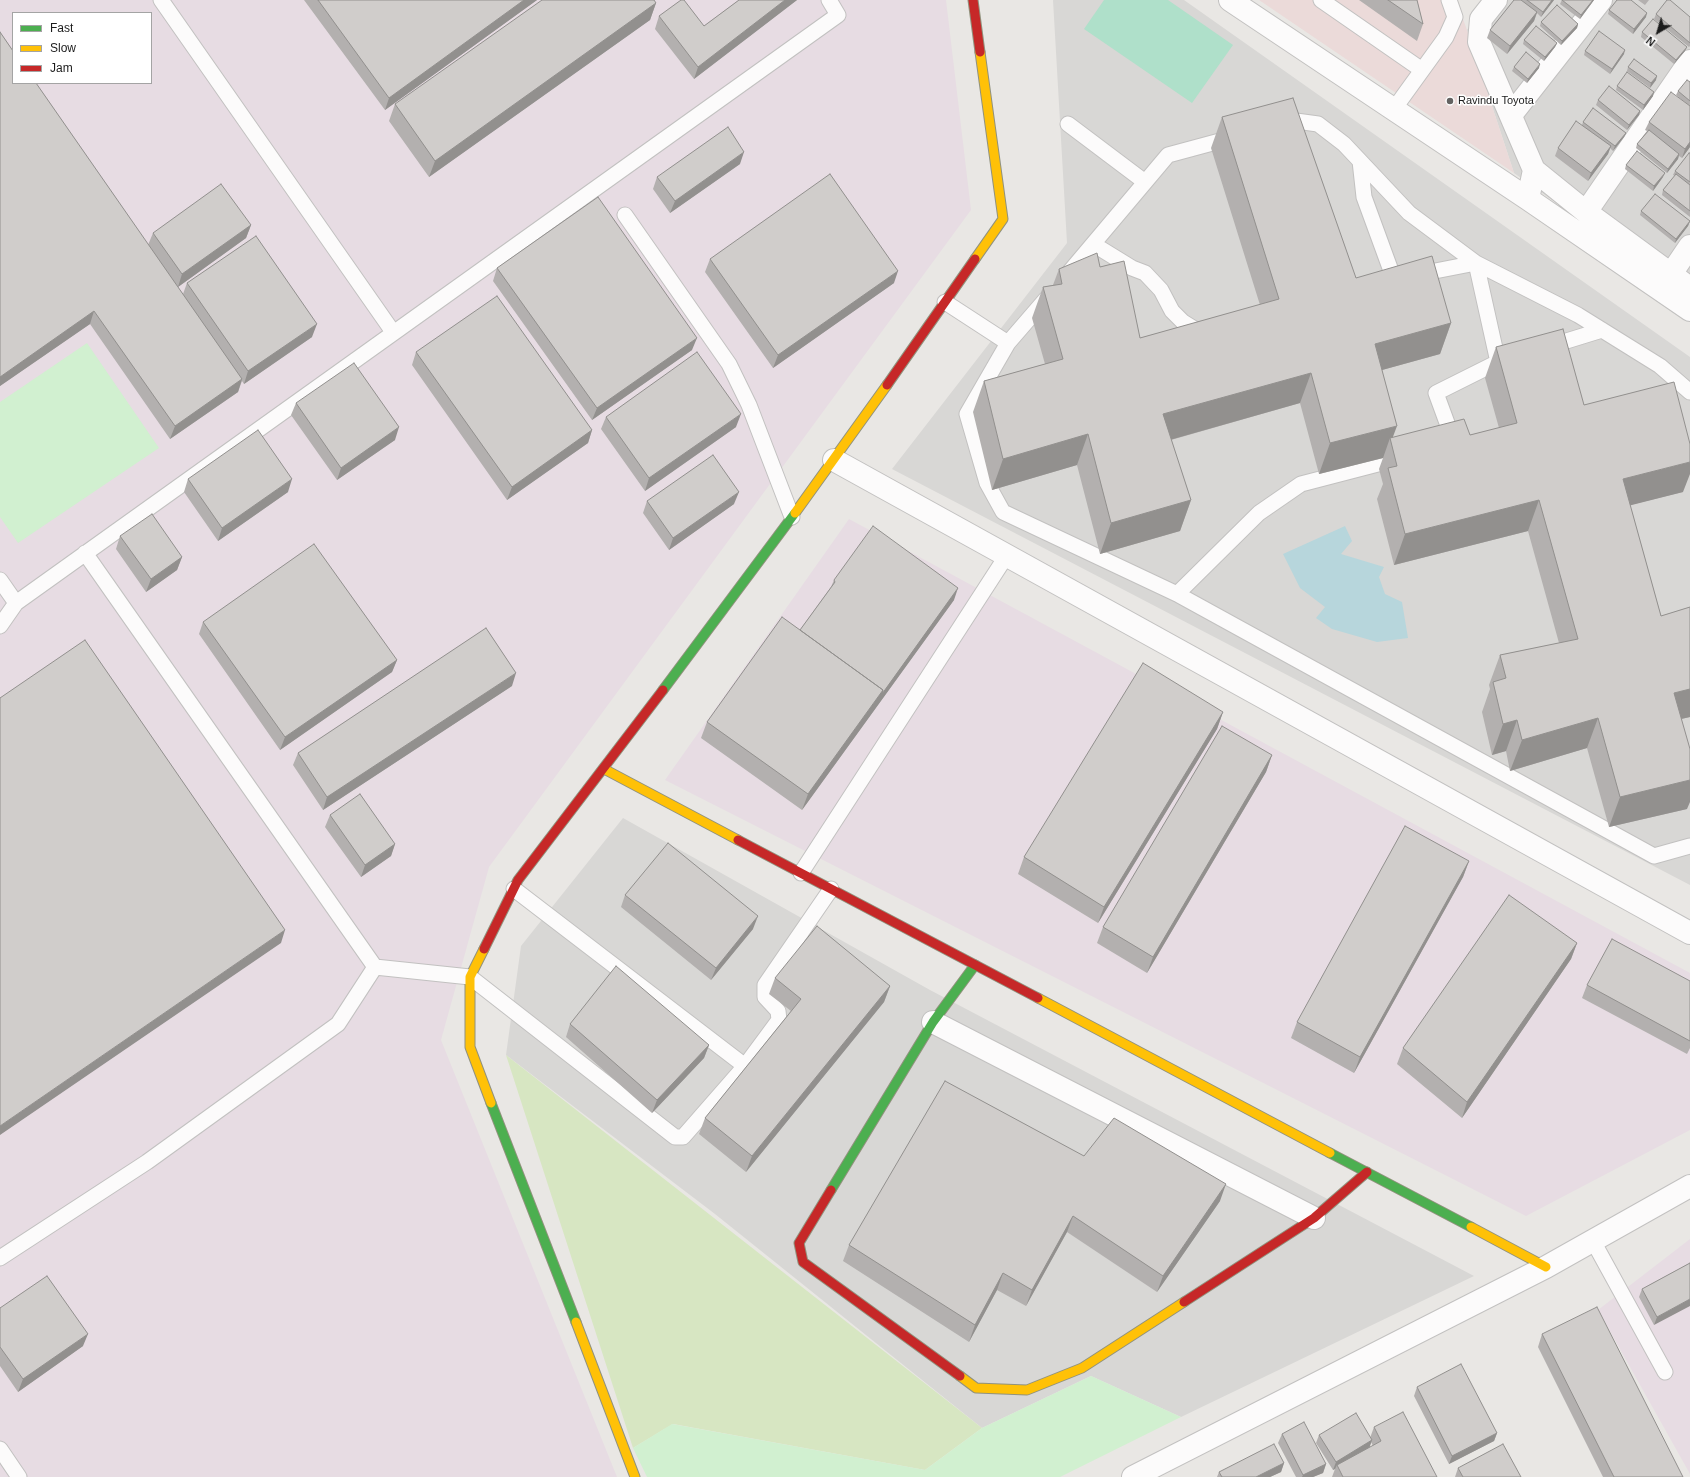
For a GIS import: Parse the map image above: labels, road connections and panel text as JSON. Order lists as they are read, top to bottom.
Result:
{
  "places": ["Ravindu Toyota"],
  "legend": ["Fast", "Slow", "Jam"],
  "north": "bottom left"
}
